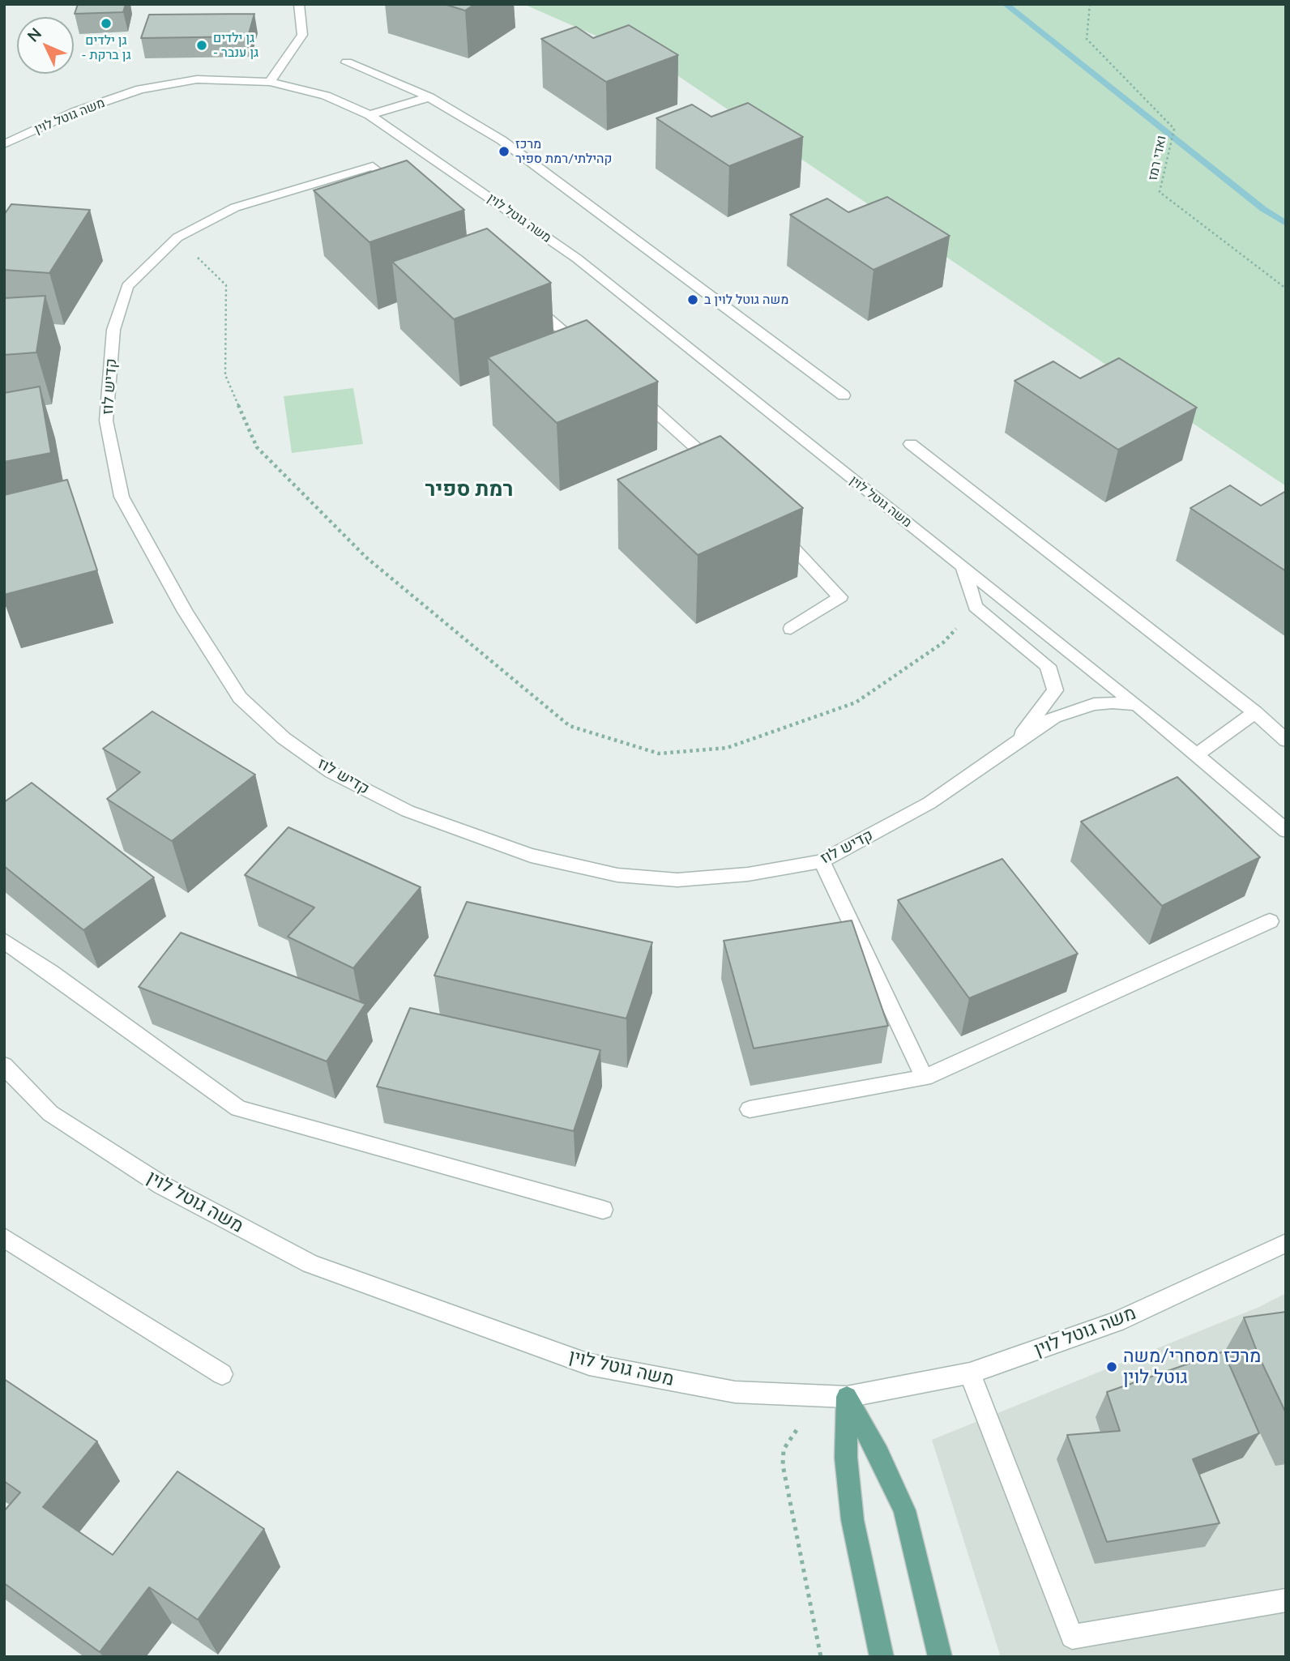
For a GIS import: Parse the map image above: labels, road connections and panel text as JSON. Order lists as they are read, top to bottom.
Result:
{
  "streets": {
    "street": ["משה גוטל לוין", "קדיש לוז"],
    "path": ["ואדי רמז"]
  },
  "crossings": [
    ["משה גוטל לוין", "קדיש לוז"]
  ],
  "districts": ["רמת ספיר"],
  "places": [
    "גן ילדים - גן ברקת",
    "גן ילדים - גן ענבר",
    "מרכז קהילתי/רמת ספיר",
    "משה גוטל לוין ב",
    "מרכז מסחרי/משה גוטל לוין"
  ],
  "north": "top left"
}
